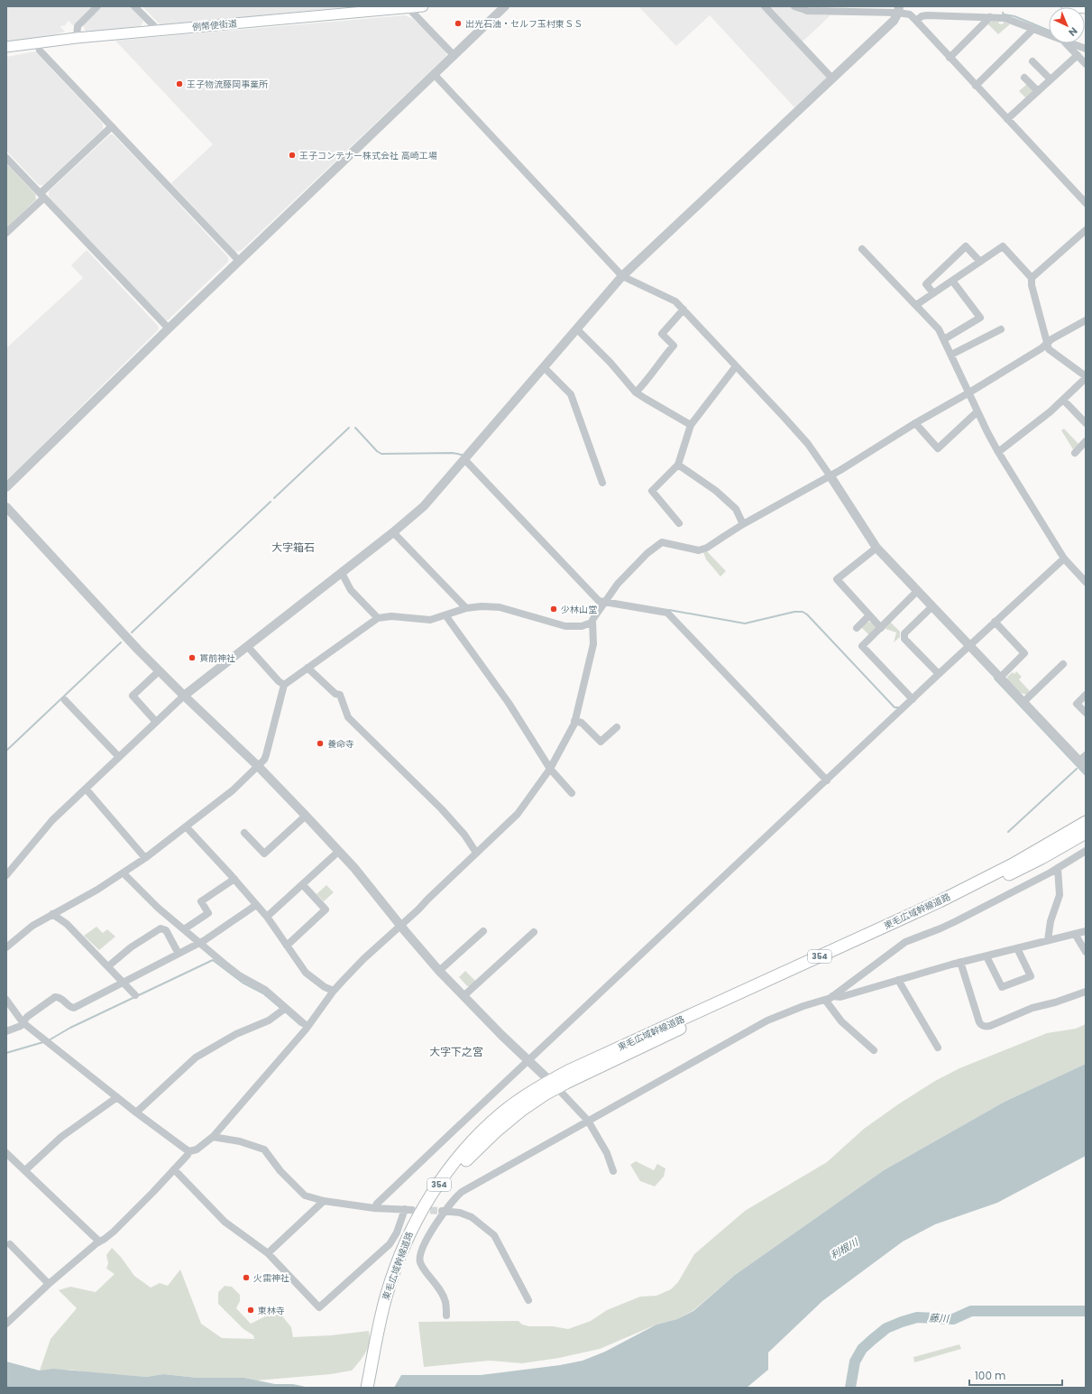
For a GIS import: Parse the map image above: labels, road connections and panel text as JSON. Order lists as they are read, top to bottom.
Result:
{
  "streets": {
    "highway": ["東毛広域幹線道路", "354"],
    "main road": ["例幣使街道"]
  },
  "districts": ["大字箱石", "大字下之宮"],
  "water": ["利根川", "藤川"],
  "places": [
    "出光石油・セルフ玉村東ＳＳ",
    "王子物流藤岡事業所",
    "王子コンテナー株式会社 高崎工場",
    "少林山堂",
    "貫前神社",
    "養命寺",
    "火雷神社",
    "東林寺"
  ],
  "scale_bar": "100 m",
  "north": "bottom right"
}
